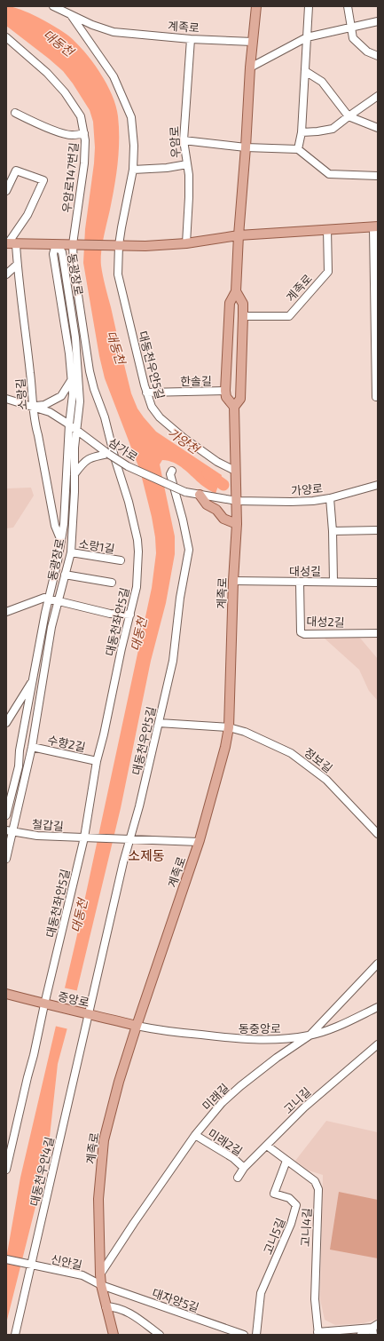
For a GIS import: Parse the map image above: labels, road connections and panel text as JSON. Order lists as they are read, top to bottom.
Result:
{
  "streets": {
    "main road": ["계족로", "중앙로"],
    "street": [
      "우암로",
      "우암로147번길",
      "동광장로",
      "대동천우안5길",
      "한솔길",
      "소랑길",
      "삼가로",
      "가양로",
      "소랑1길",
      "대성길",
      "대동천좌안5길",
      "대성2길",
      "수향2길",
      "정보길",
      "철갑길",
      "동중앙로",
      "미래길",
      "고니길",
      "미래2길",
      "대동천우안4길",
      "고니4길",
      "고니5길",
      "신안길",
      "대자양5길"
    ]
  },
  "crossings": [
    ["계족로", "우암로"],
    ["계족로", "대동천우안5길"],
    ["계족로", "한솔길"],
    ["계족로", "삼가로"],
    ["계족로", "가양로"],
    ["계족로", "대성길"],
    ["계족로", "정보길"],
    ["계족로", "중앙로"],
    ["계족로", "동중앙로"],
    ["계족로", "미래길"],
    ["계족로", "신안길"],
    ["계족로", "대자양5길"],
    ["우암로147번길", "대동천좌안5길"],
    ["동광장로", "소랑길"],
    ["동광장로", "삼가로"],
    ["동광장로", "소랑1길"],
    ["동광장로", "수향2길"],
    ["동광장로", "철갑길"],
    ["대동천우안5길", "한솔길"],
    ["대동천우안5길", "정보길"],
    ["대동천우안5길", "철갑길"],
    ["대동천우안5길", "중앙로"],
    ["대동천우안5길", "대동천우안4길"],
    ["소랑길", "삼가로"],
    ["삼가로", "가양로"],
    ["대성길", "대성2길"],
    ["대동천좌안5길", "수향2길"],
    ["대동천좌안5길", "철갑길"],
    ["대동천좌안5길", "중앙로"],
    ["중앙로", "동중앙로"],
    ["중앙로", "대동천우안4길"],
    ["동중앙로", "미래길"],
    ["미래길", "미래2길"],
    ["고니길", "미래2길"],
    ["고니길", "고니4길"],
    ["대동천우안4길", "신안길"],
    ["고니4길", "고니5길"],
    ["신안길", "대자양5길"]
  ],
  "districts": ["소제동"],
  "water": ["대동천", "가양천"]
}
